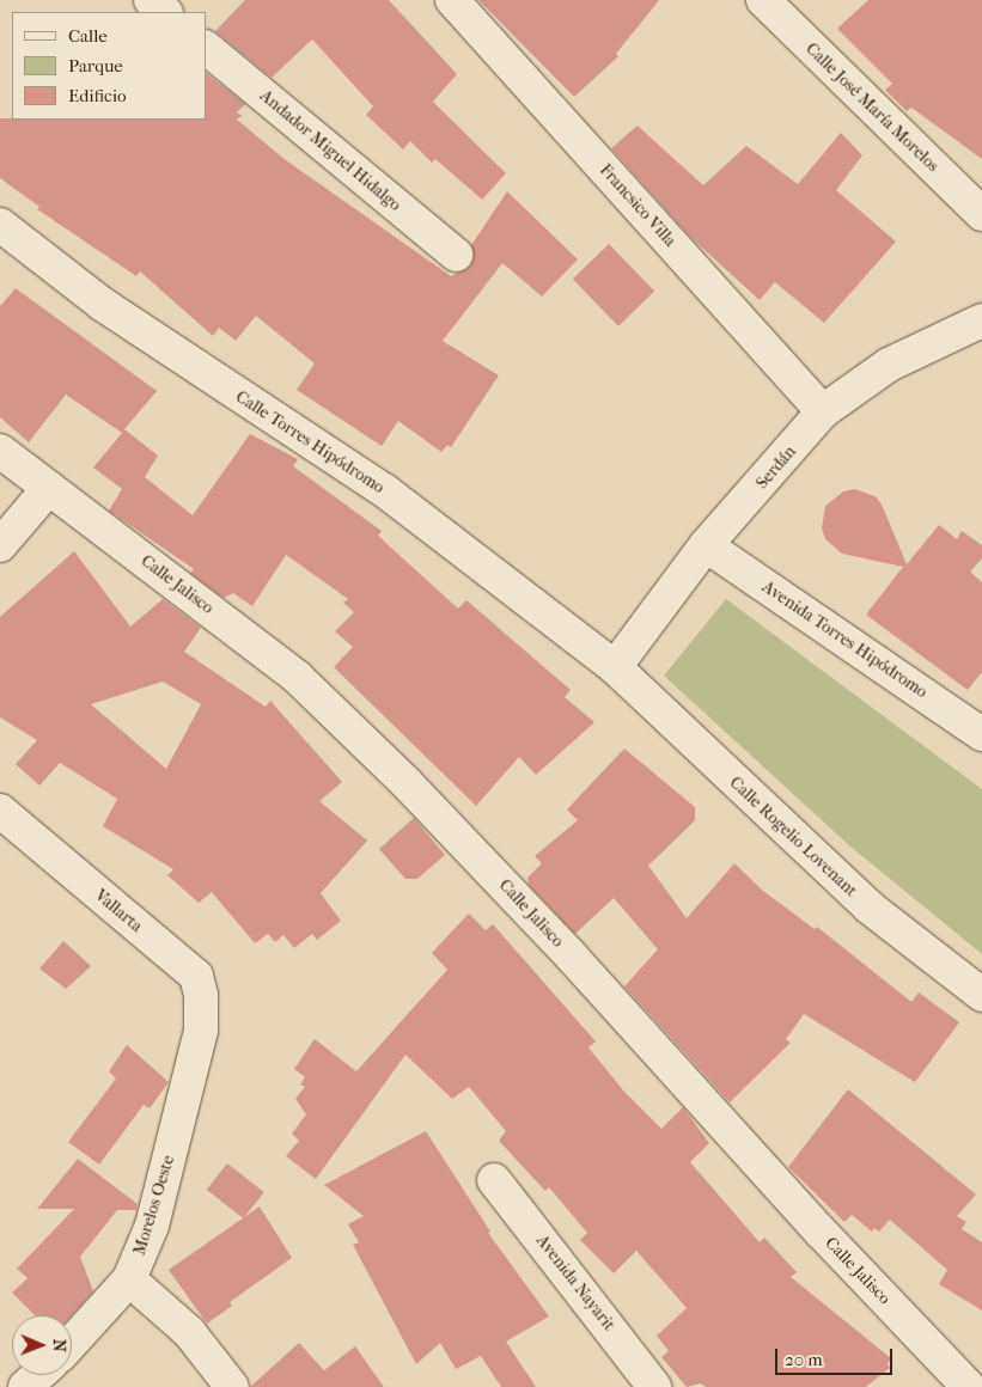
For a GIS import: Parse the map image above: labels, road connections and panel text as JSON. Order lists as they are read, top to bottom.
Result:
{
  "streets": {
    "street": [
      "Calle José María Morelos",
      "Andador Miguel Hidalgo",
      "Francsico Villa",
      "Calle Torres Hipódromo",
      "Serdán",
      "Calle Jalisco",
      "Avenida Torres Hipódromo",
      "Calle Rogelio Lovenant",
      "Vallarta",
      "Morelos Oeste",
      "Avenida Nayarit"
    ]
  },
  "crossings": [
    ["Francsico Villa", "Serdán"],
    ["Calle Torres Hipódromo", "Serdán"],
    ["Calle Torres Hipódromo", "Calle Rogelio Lovenant"],
    ["Serdán", "Avenida Torres Hipódromo"],
    ["Serdán", "Calle Rogelio Lovenant"],
    ["Vallarta", "Morelos Oeste"]
  ],
  "legend": ["Calle", "Parque", "Edificio"],
  "scale_bar": "20 m",
  "north": "right"
}
